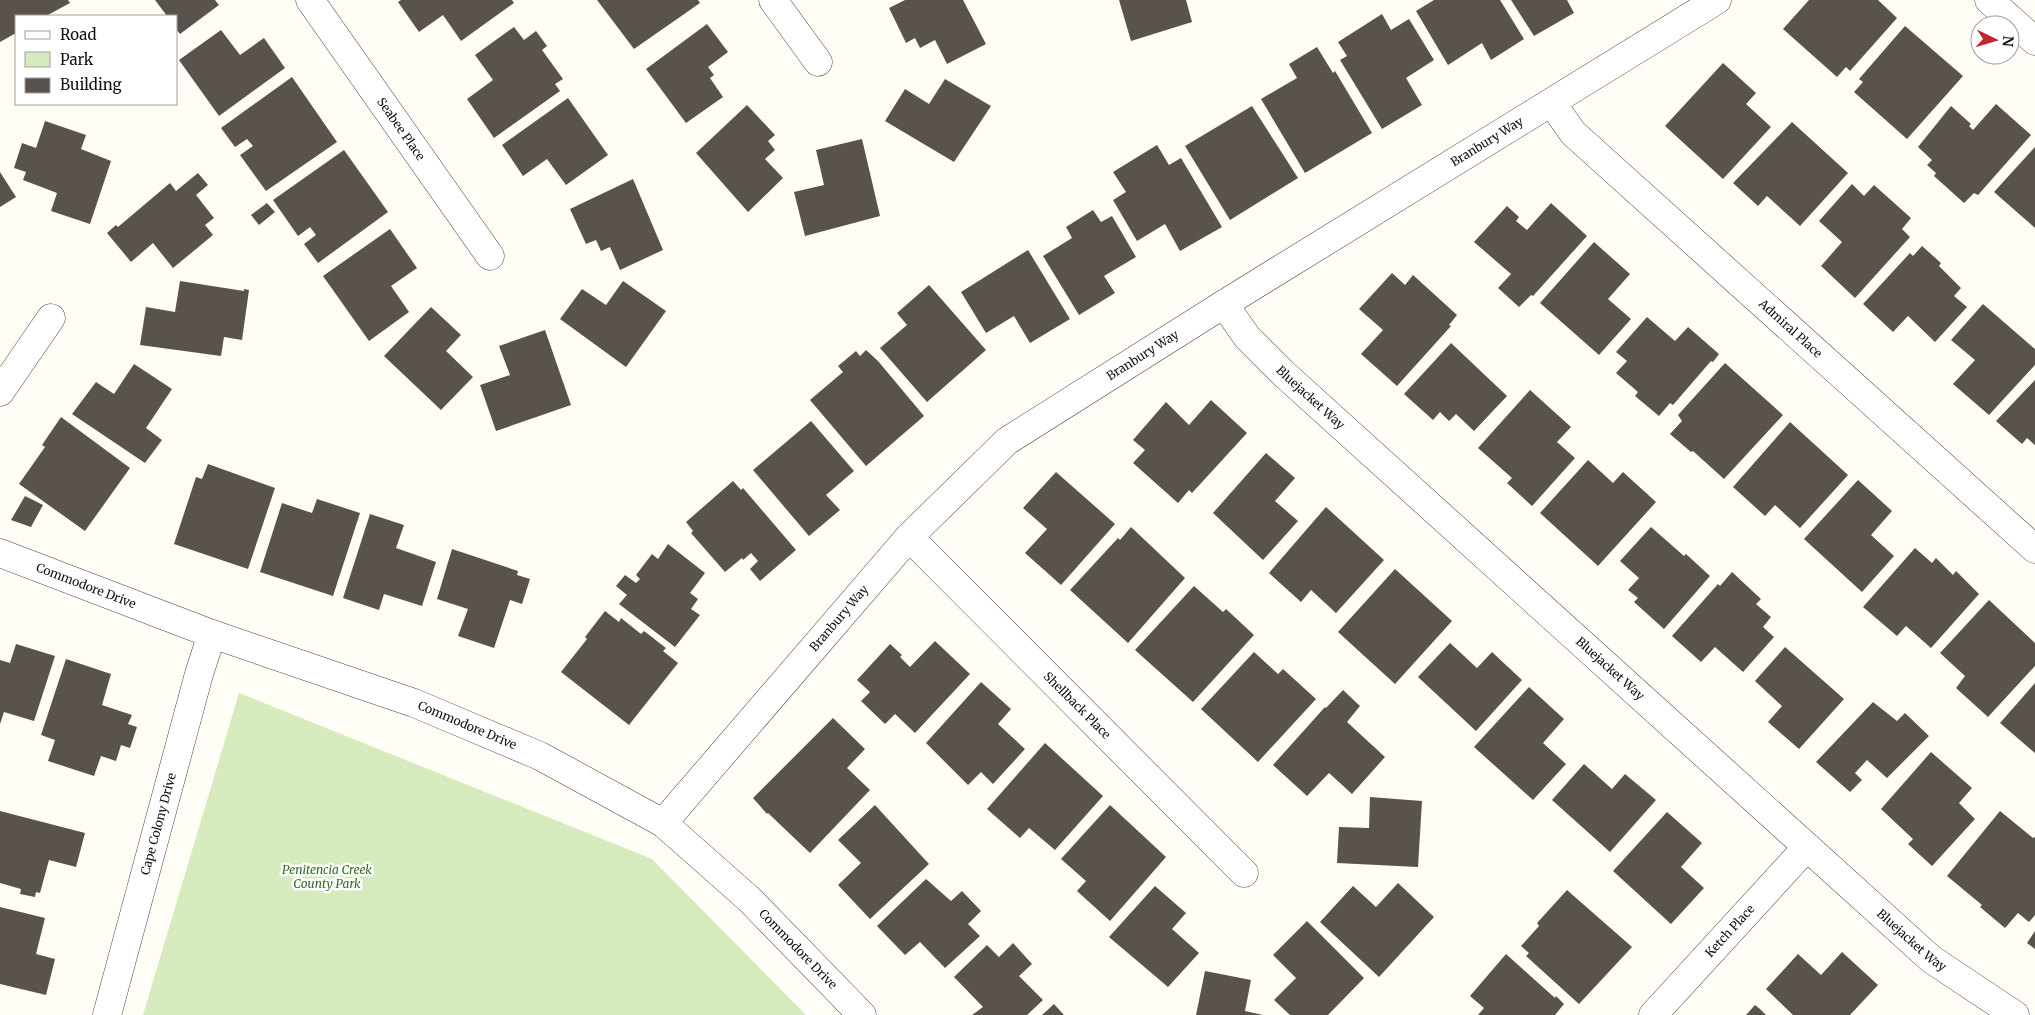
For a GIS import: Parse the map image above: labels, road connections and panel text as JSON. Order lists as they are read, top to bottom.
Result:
{
  "streets": {
    "street": [
      "Seabee Place",
      "Branbury Way",
      "Admiral Place",
      "Bluejacket Way",
      "Commodore Drive",
      "Shellback Place",
      "Cape Colony Drive",
      "Ketch Place"
    ]
  },
  "crossings": [
    ["Branbury Way", "Admiral Place"],
    ["Branbury Way", "Bluejacket Way"],
    ["Branbury Way", "Commodore Drive"],
    ["Branbury Way", "Shellback Place"],
    ["Bluejacket Way", "Ketch Place"],
    ["Commodore Drive", "Cape Colony Drive"]
  ],
  "parks": ["Penitencia Creek County Park"],
  "legend": ["Road", "Park", "Building"],
  "north": "right"
}
